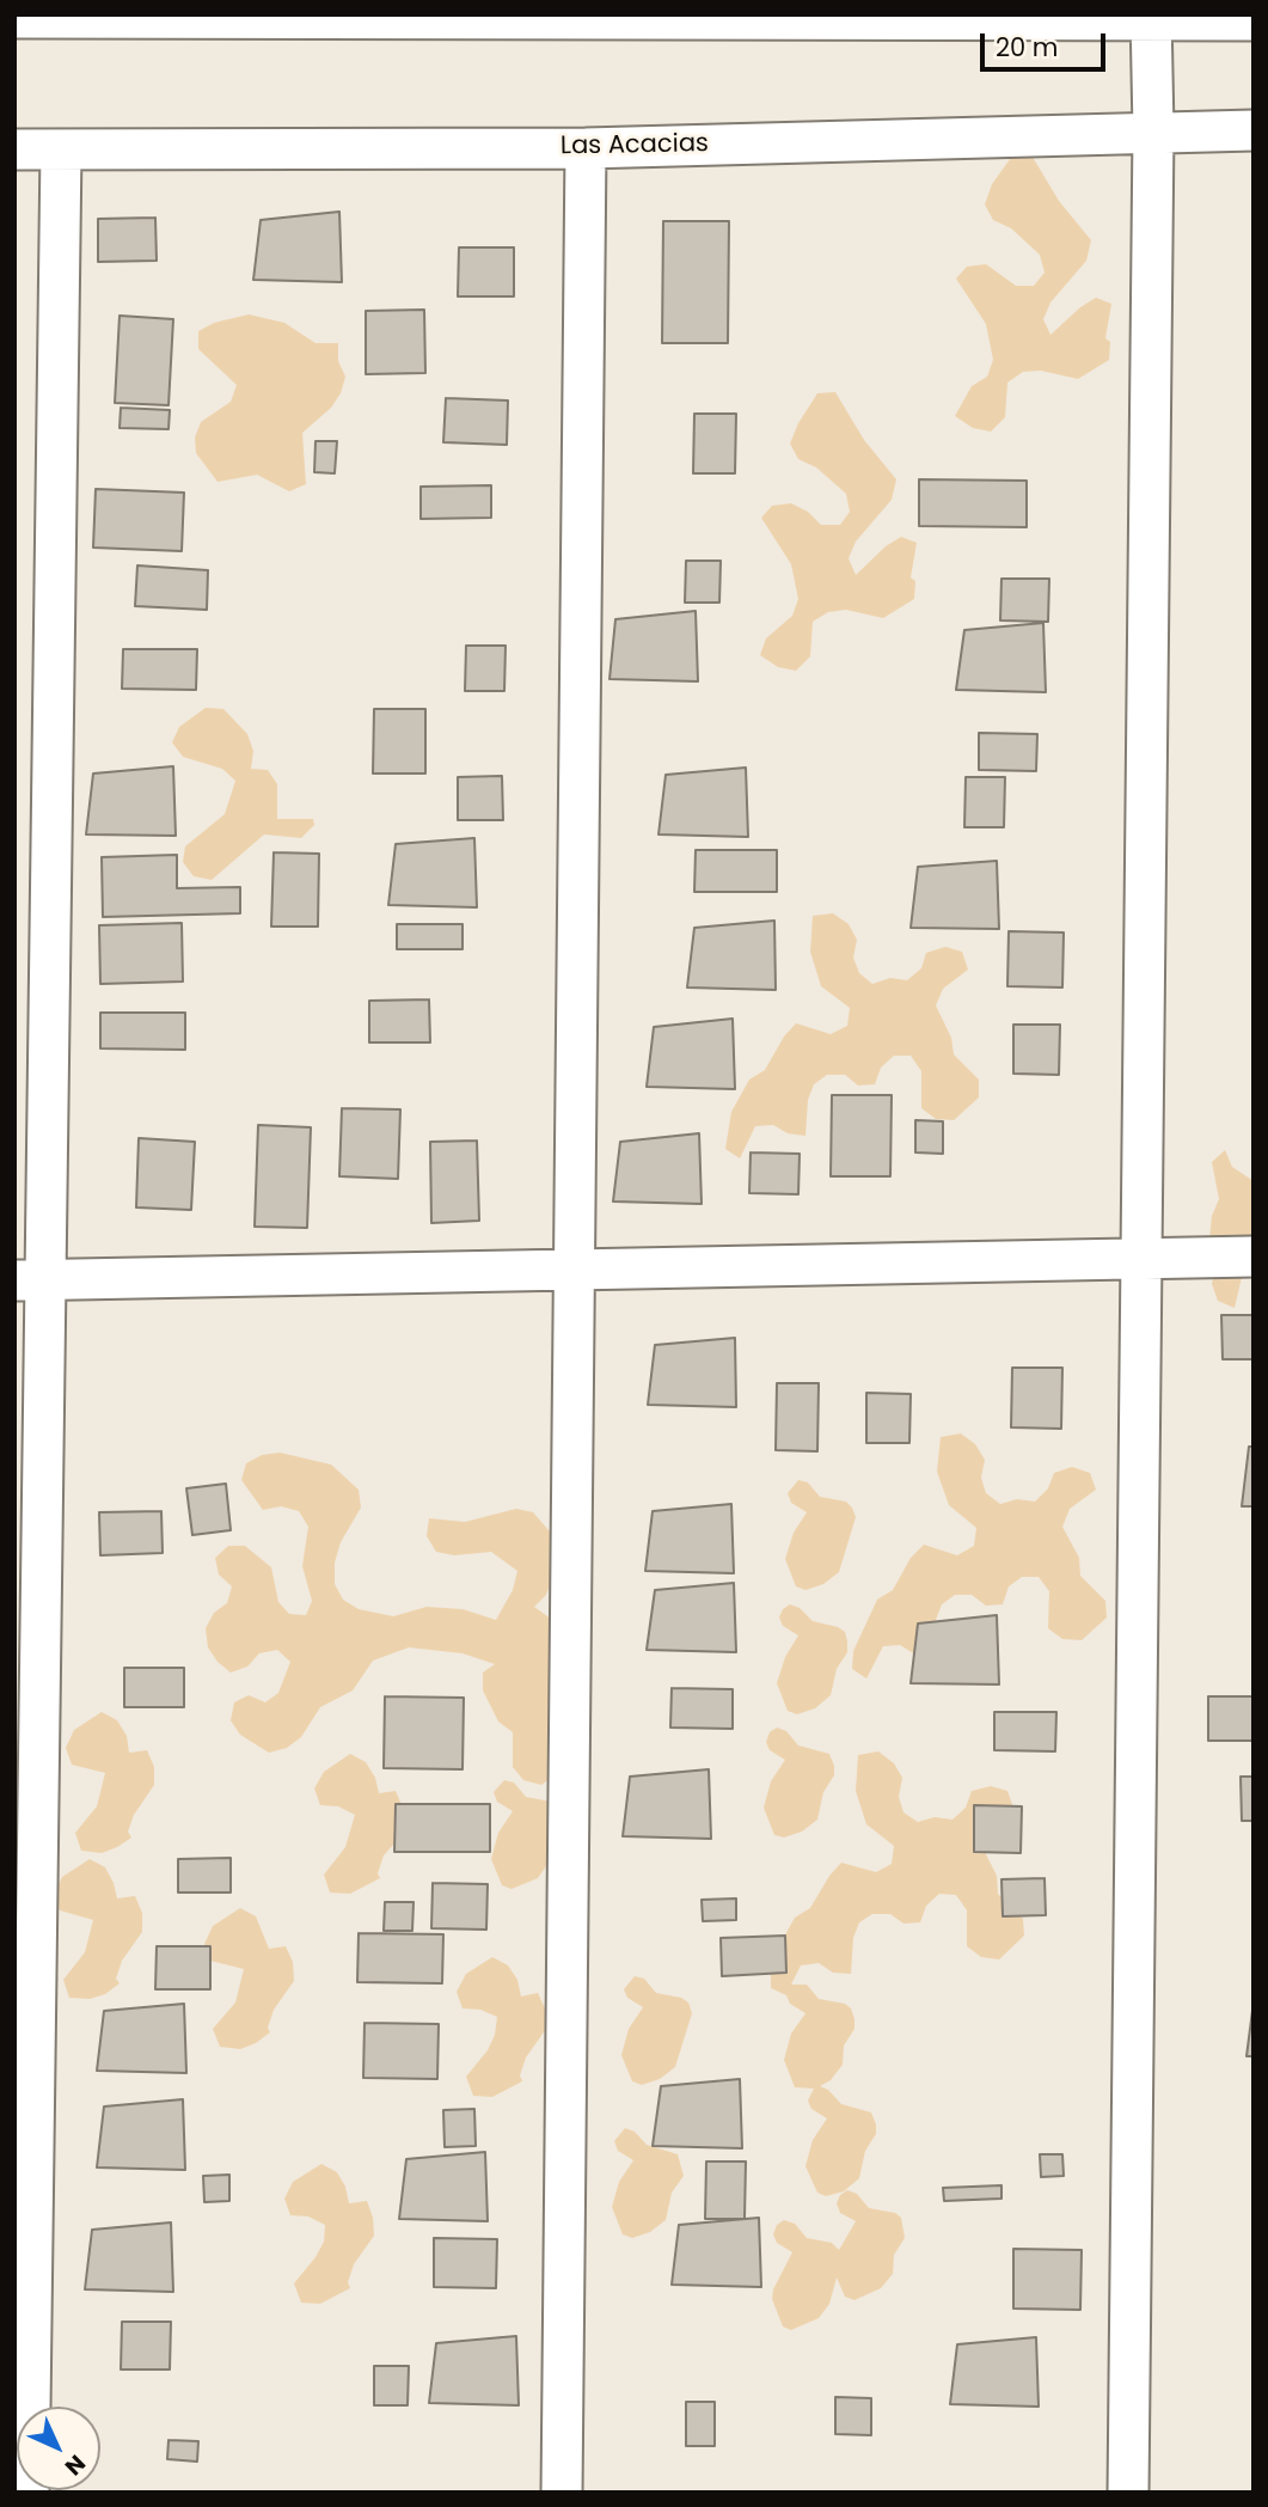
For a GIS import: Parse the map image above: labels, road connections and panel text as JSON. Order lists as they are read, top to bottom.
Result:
{
  "streets": {
    "street": ["Las Acacias"]
  },
  "scale_bar": "20 m",
  "north": "bottom right"
}
